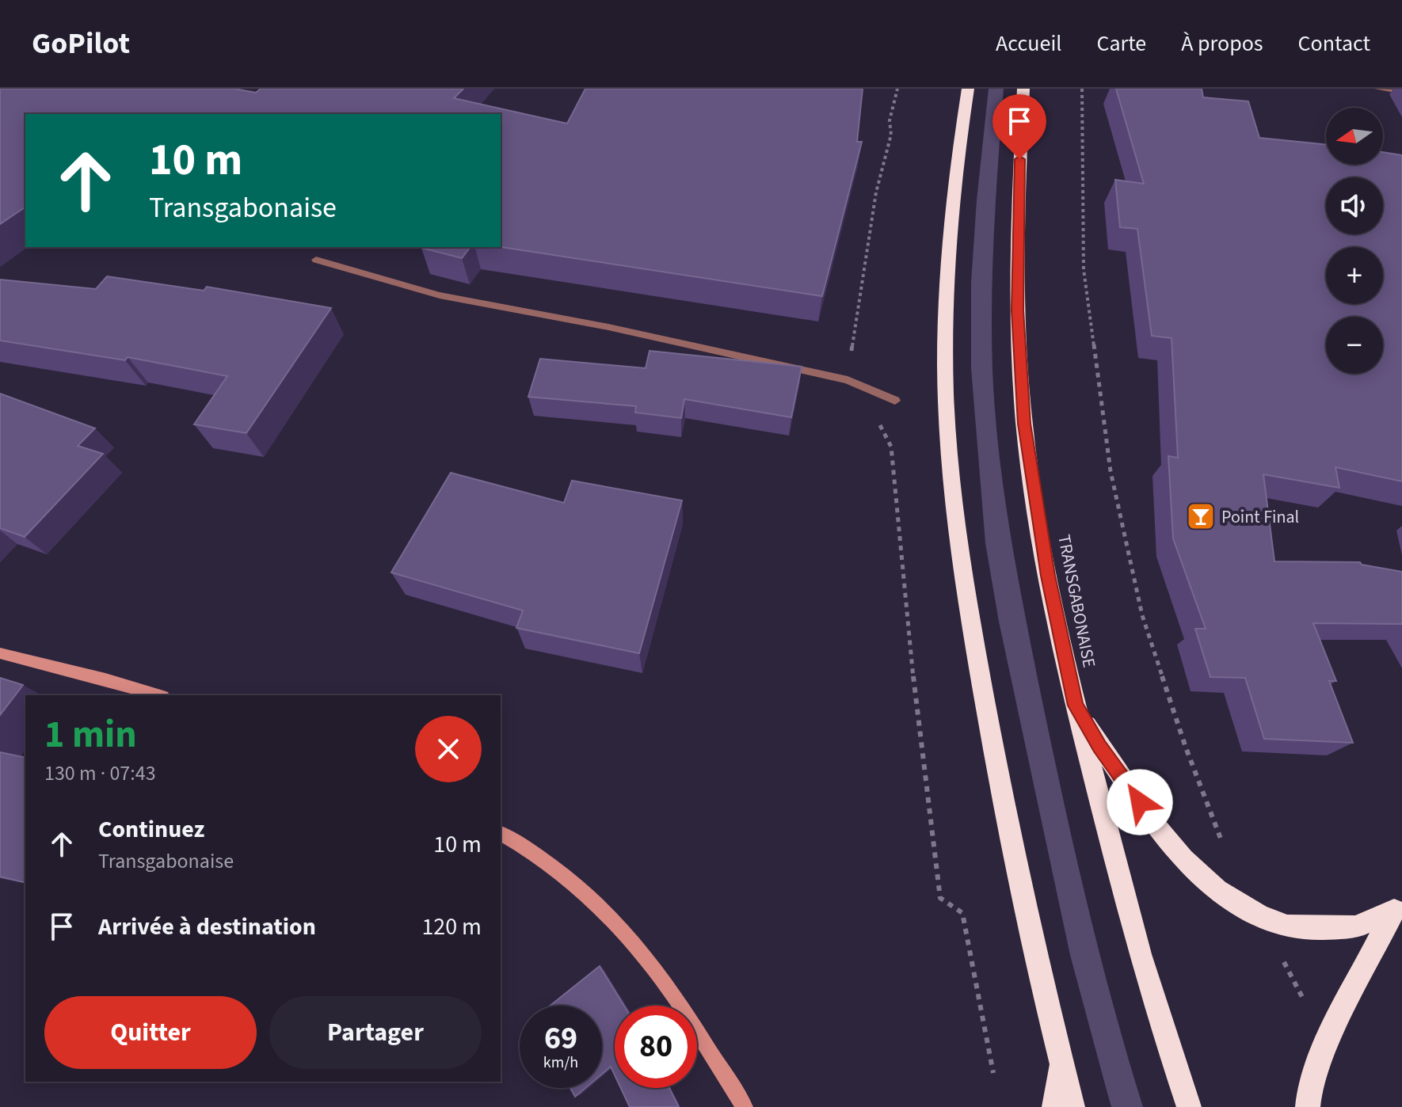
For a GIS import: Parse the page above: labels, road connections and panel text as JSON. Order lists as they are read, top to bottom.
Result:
{
  "streets": {
    "highway": ["TRANSGABONAISE"]
  },
  "places": {
    "bar": ["Point Final"]
  },
  "north": "left",
  "page": {
    "header": "GoPilot",
    "nav": [
      "Accueil",
      "Carte",
      "À propos",
      "Contact"
    ],
    "map_buttons": ["+", "−"],
    "turn": ["10 m", "Transgabonaise"],
    "heading": ["1 min", "130 m · 07:43"],
    "list": [
      {
        "name": "Continuez",
        "note": "Transgabonaise",
        "value": "10 m"
      },
      {
        "name": "Arrivée à destination",
        "value": "120 m"
      }
    ],
    "buttons": ["Quitter", "Partager"],
    "speed": "69 km/h",
    "limit": "80"
  }
}
